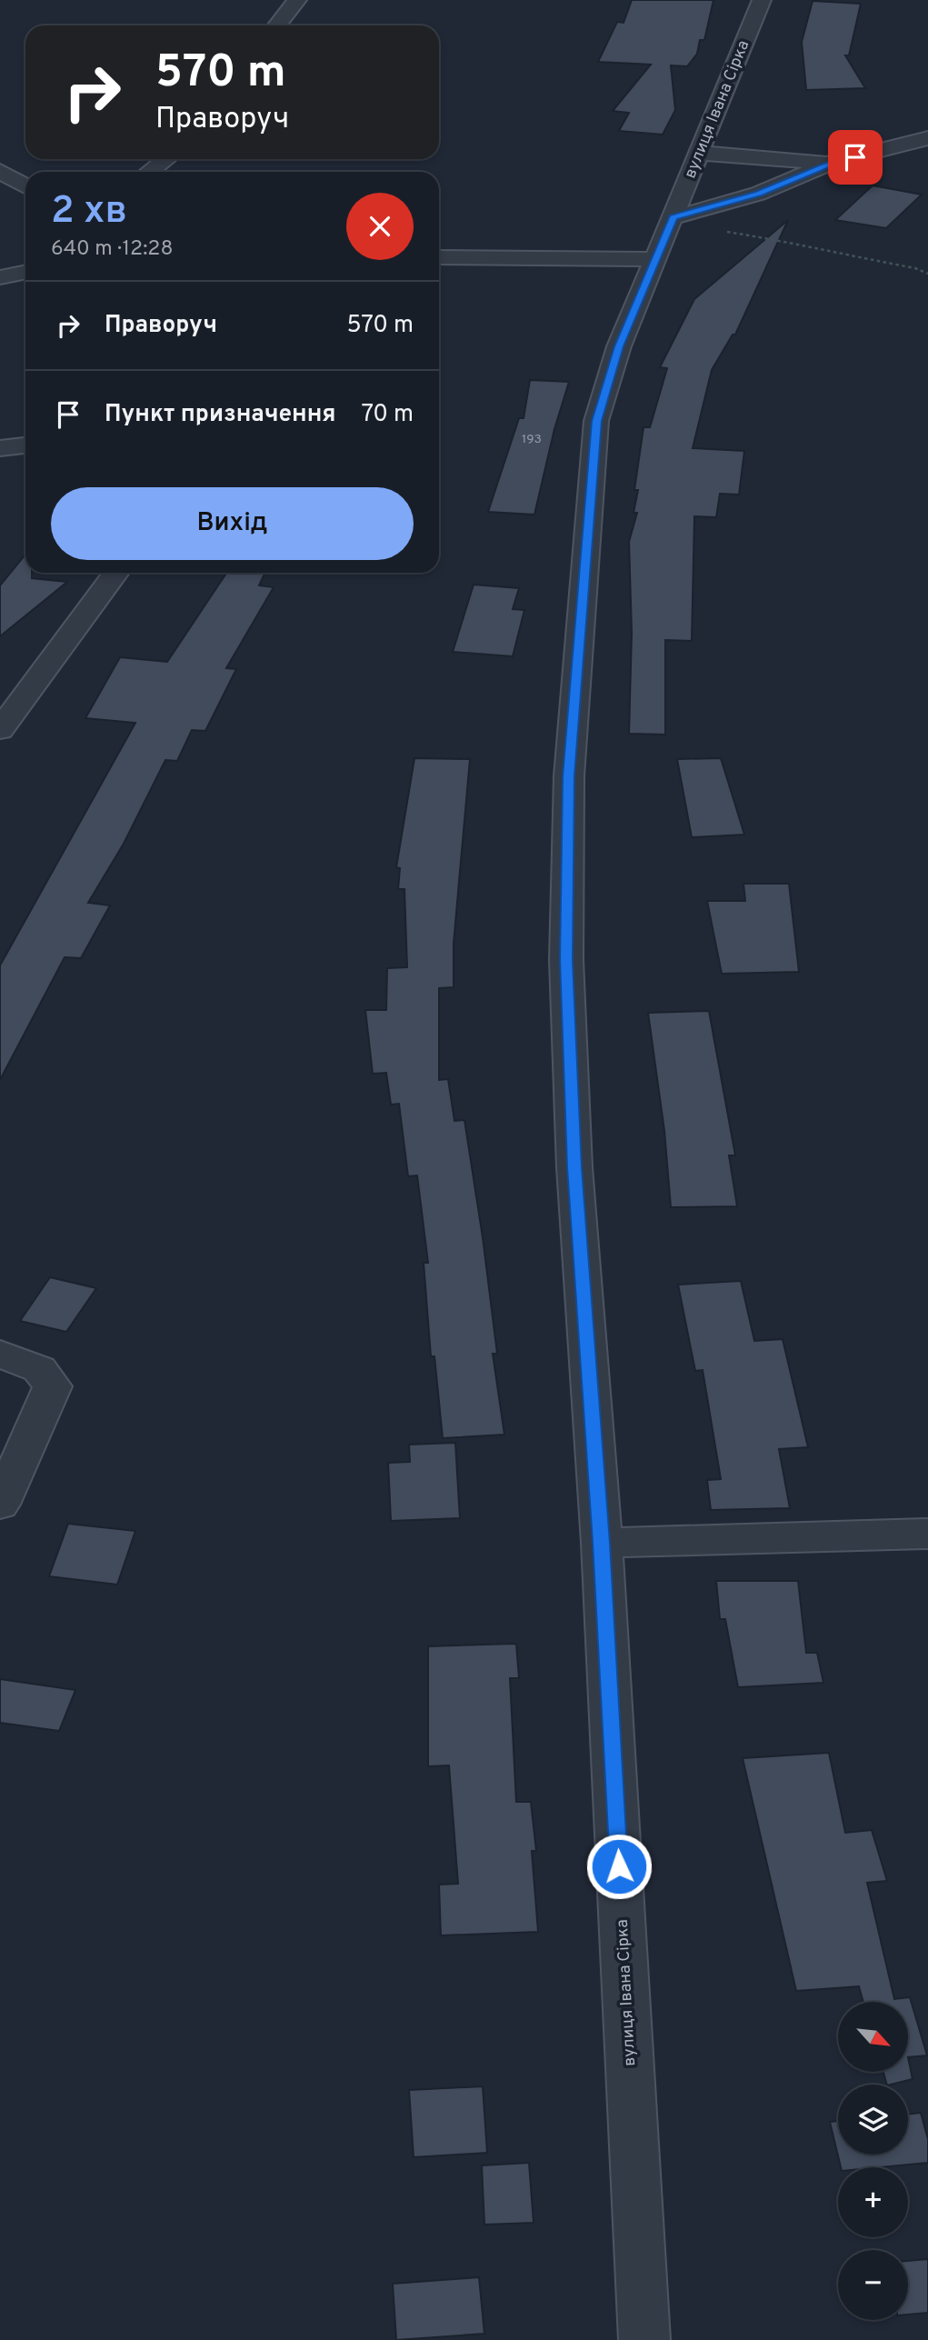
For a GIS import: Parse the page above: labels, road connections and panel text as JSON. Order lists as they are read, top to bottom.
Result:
{
  "streets": {
    "street": ["вулиця Івана Сірка"]
  },
  "house_numbers": ["193"],
  "north": "bottom right",
  "page": {
    "turn": ["570 m", "Праворуч"],
    "heading": ["2 хв", "640 m · 12:28"],
    "list": [
      {
        "name": "Праворуч",
        "value": "570 m"
      },
      {
        "name": "Пункт призначення",
        "value": "70 m"
      }
    ],
    "buttons": "Вихід",
    "map_buttons": ["+", "−"]
  }
}
